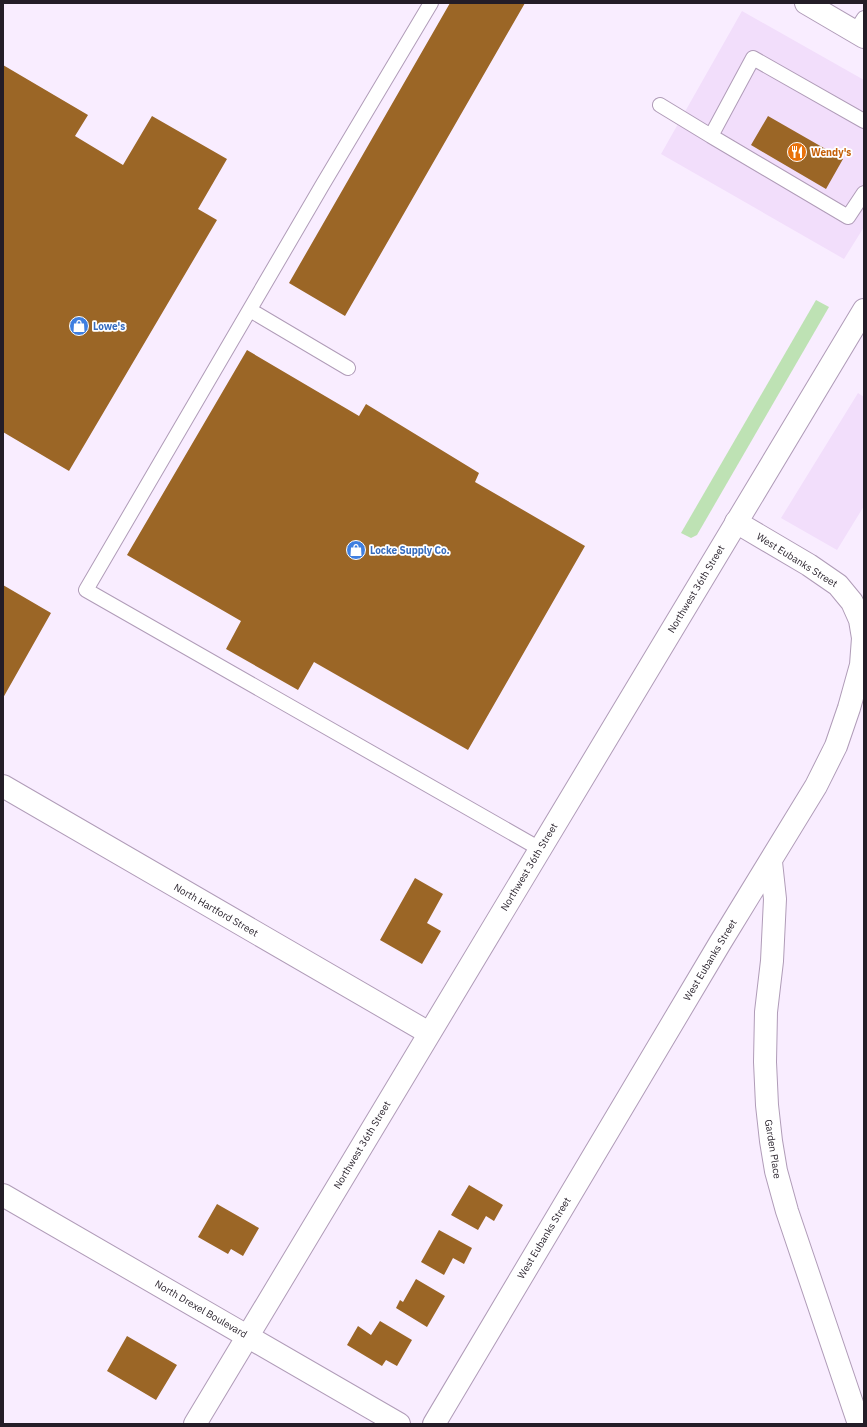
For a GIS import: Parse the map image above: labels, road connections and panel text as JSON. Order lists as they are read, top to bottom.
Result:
{
  "streets": {
    "street": [
      "West Eubanks Street",
      "Northwest 36th Street",
      "North Hartford Street",
      "Garden Place",
      "North Drexel Boulevard"
    ]
  },
  "crossings": [
    ["West Eubanks Street", "Northwest 36th Street"],
    ["West Eubanks Street", "Garden Place"],
    ["Northwest 36th Street", "North Hartford Street"],
    ["Northwest 36th Street", "North Drexel Boulevard"]
  ],
  "places": {
    "restaurant": ["Wendy's"],
    "shop": ["Lowe's", "Locke Supply Co."]
  }
}
